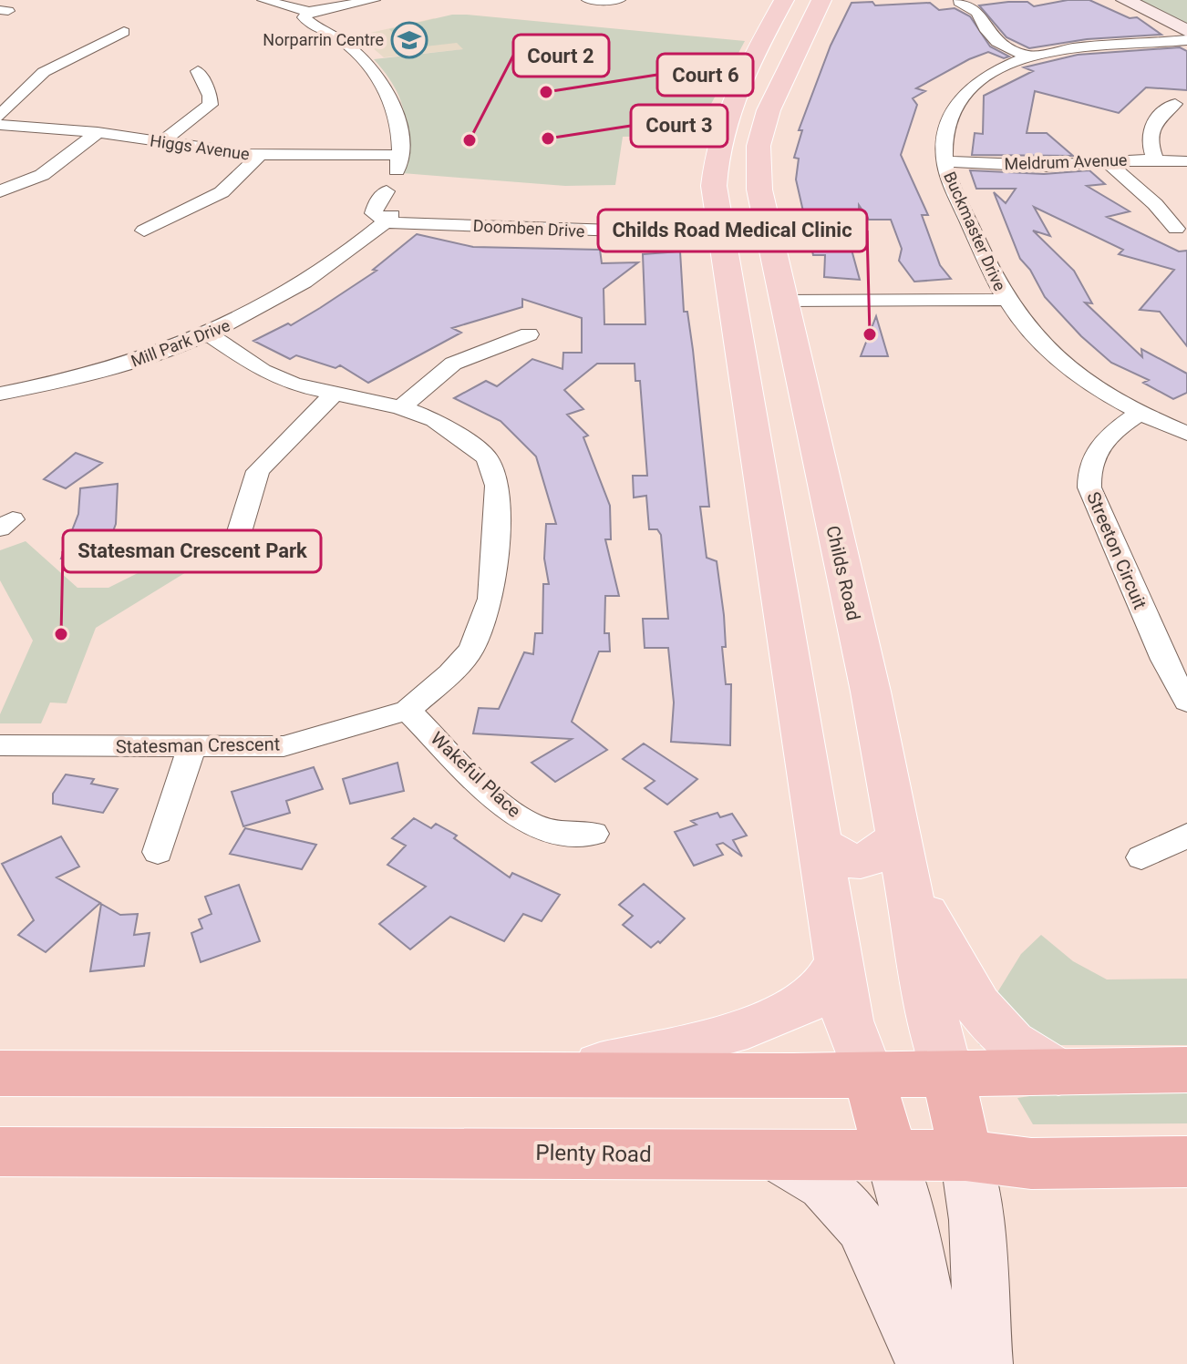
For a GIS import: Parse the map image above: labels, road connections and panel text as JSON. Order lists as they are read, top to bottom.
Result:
{
  "streets": {
    "highway": ["Childs Road", "Plenty Road"],
    "street": [
      "Higgs Avenue",
      "Meldrum Avenue",
      "Doomben Drive",
      "Buckmaster Drive",
      "Mill Park Drive",
      "Streeton Circuit",
      "Statesman Crescent",
      "Wakeful Place"
    ]
  },
  "crossings": [
    ["Meldrum Avenue", "Buckmaster Drive"],
    ["Doomben Drive", "Mill Park Drive"],
    ["Buckmaster Drive", "Streeton Circuit"],
    ["Mill Park Drive", "Statesman Crescent"],
    ["Childs Road", "Plenty Road"],
    ["Statesman Crescent", "Wakeful Place"]
  ],
  "places": {
    "school or university": ["Norparrin Centre"],
    "other": [
      "Court 6",
      "Court 3",
      "Court 2",
      "Childs Road Medical Clinic",
      "Statesman Crescent Park"
    ]
  }
}
